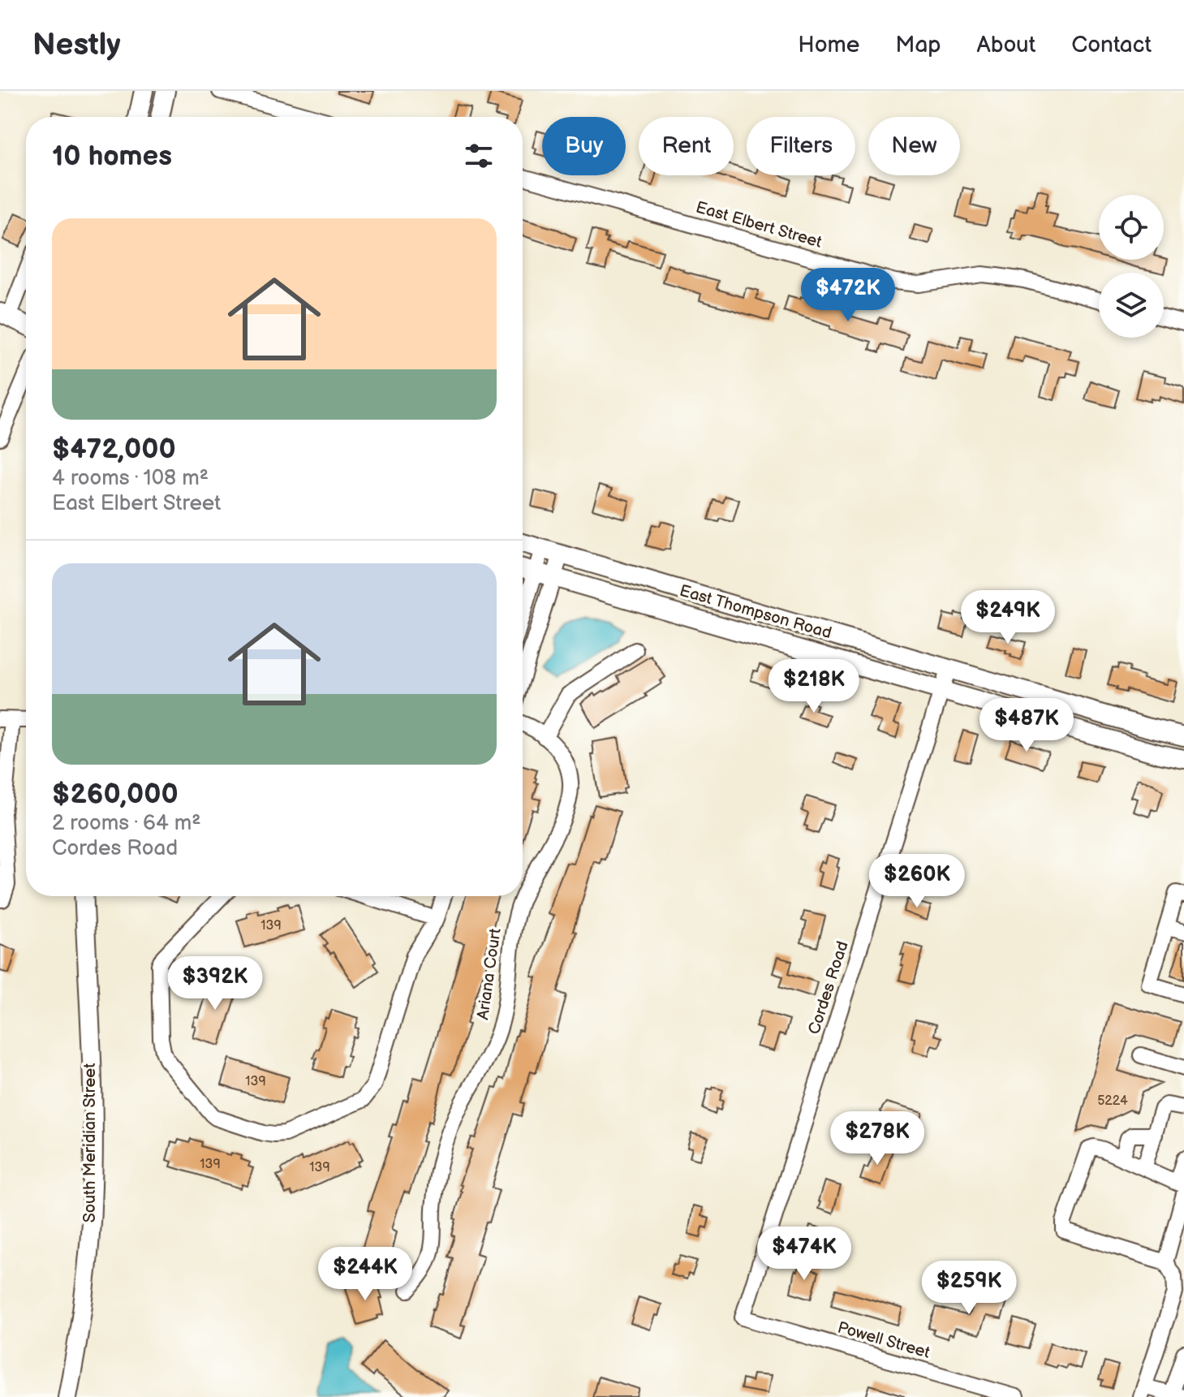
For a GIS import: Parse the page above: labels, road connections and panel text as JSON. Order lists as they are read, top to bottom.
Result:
{
  "streets": {
    "main road": ["East Thompson Road", "South Meridian Street"],
    "street": [
      "East Elbert Street",
      "Ariana Court",
      "Cordes Road",
      "Powell Street"
    ]
  },
  "crossings": [
    ["East Thompson Road", "Cordes Road"],
    ["Cordes Road", "Powell Street"]
  ],
  "house_numbers": [
    "139",
    "139",
    "5224",
    "139",
    "139"
  ],
  "page": {
    "header": "Nestly",
    "nav": [
      "Home",
      "Map",
      "About",
      "Contact"
    ],
    "chip": [
      "Buy",
      "Rent",
      "Filters",
      "New"
    ],
    "heading": "10 homes",
    "list": [
      {
        "name": "$472,000",
        "note": "4 rooms · 108 m² · East Elbert Street"
      },
      {
        "name": "$260,000",
        "note": "2 rooms · 64 m² · Cordes Road"
      }
    ],
    "price": [
      "$472K",
      "$249K",
      "$218K",
      "$487K",
      "$260K",
      "$392K",
      "$278K",
      "$474K",
      "$244K",
      "$259K"
    ]
  }
}
